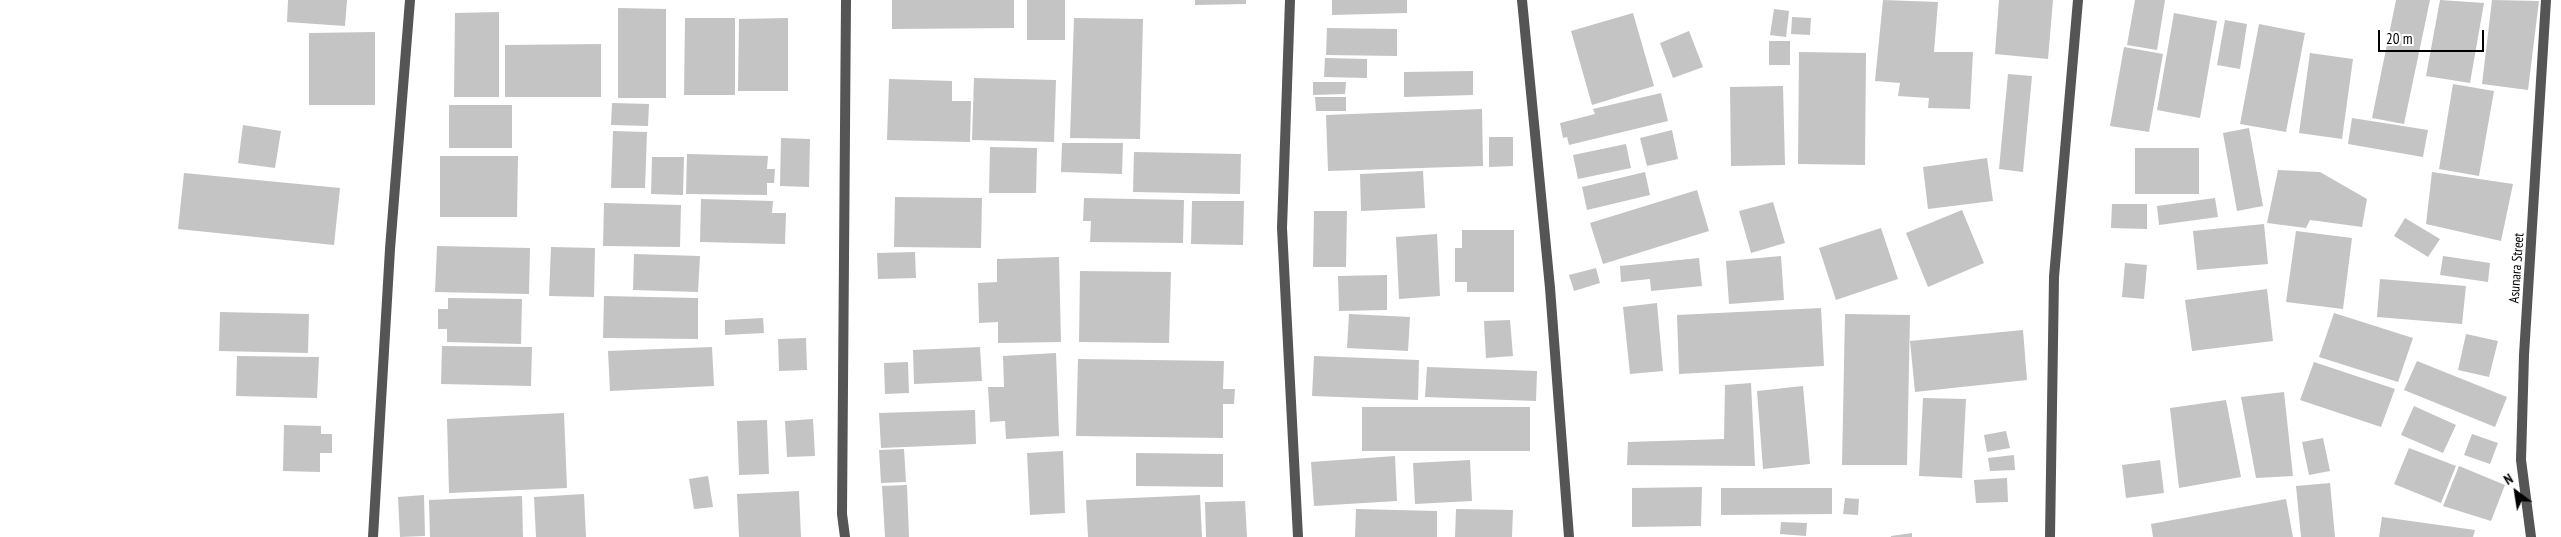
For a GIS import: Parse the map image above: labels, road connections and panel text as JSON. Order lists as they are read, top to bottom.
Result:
{
  "streets": {
    "street": ["Asunara Street"]
  },
  "scale_bar": "20 m",
  "north": "top left"
}
